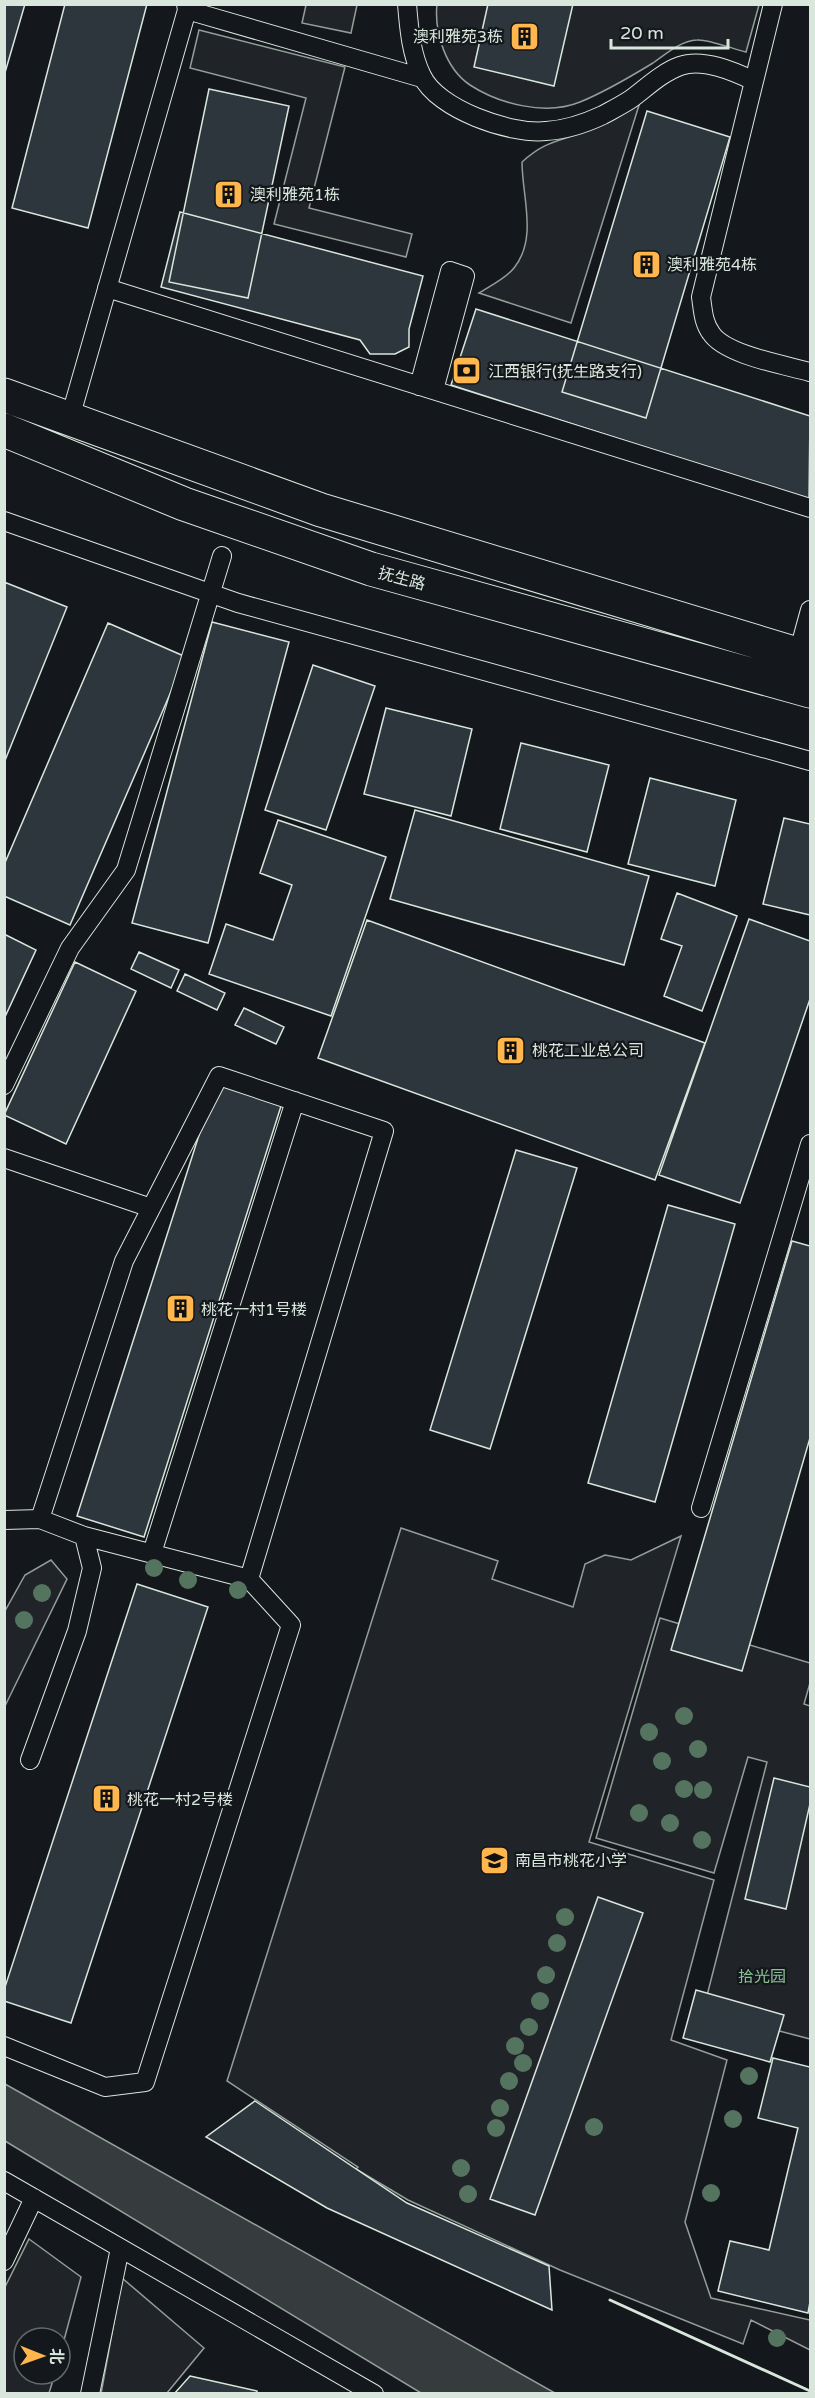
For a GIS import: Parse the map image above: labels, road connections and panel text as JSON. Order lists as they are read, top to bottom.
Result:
{
  "streets": {
    "main road": ["抚生路"]
  },
  "parks": ["拾光园"],
  "places": {
    "building": [
      "澳利雅苑3栋",
      "澳利雅苑1栋",
      "澳利雅苑4栋",
      "桃花工业总公司",
      "桃花一村1号楼",
      "桃花一村2号楼"
    ],
    "bank": ["江西银行(抚生路支行)"],
    "school or university": ["南昌市桃花小学"]
  },
  "scale_bar": "20 m",
  "north": "right"
}
